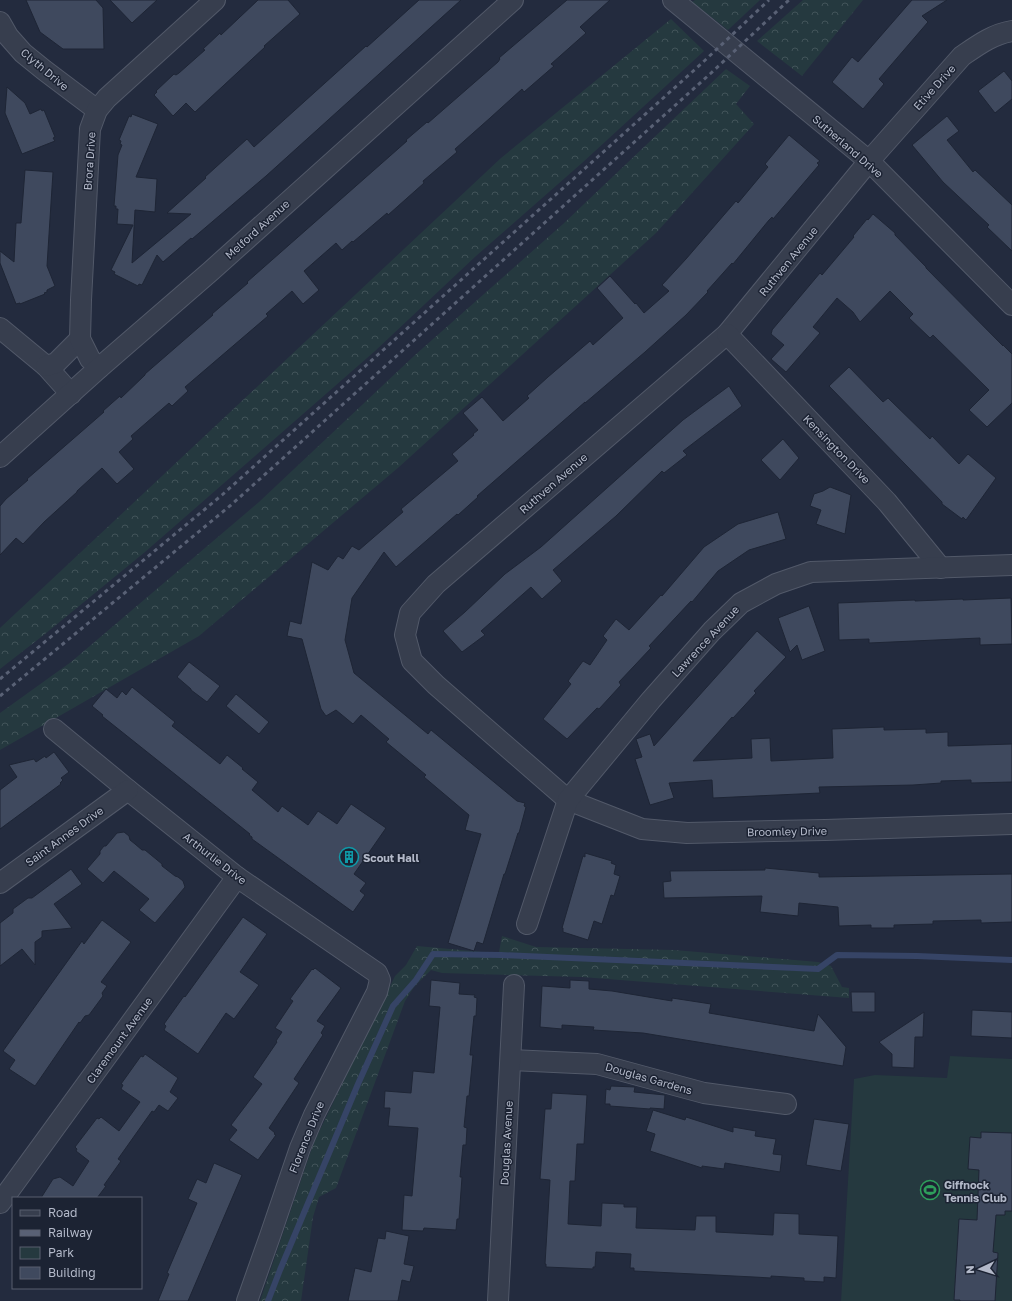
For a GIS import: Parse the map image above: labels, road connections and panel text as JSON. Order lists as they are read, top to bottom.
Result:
{
  "streets": {
    "street": [
      "Clyth Drive",
      "Etive Drive",
      "Sutherland Drive",
      "Brora Drive",
      "Melford Avenue",
      "Ruthven Avenue",
      "Kensington Drive",
      "Lawrence Avenue",
      "Broomley Drive",
      "Saint Annes Drive",
      "Arthurlie Drive",
      "Claremount Avenue",
      "Douglas Gardens",
      "Florence Drive",
      "Douglas Avenue"
    ]
  },
  "crossings": [
    ["Clyth Drive", "Brora Drive"],
    ["Etive Drive", "Sutherland Drive"],
    ["Etive Drive", "Ruthven Avenue"],
    ["Sutherland Drive", "Ruthven Avenue"],
    ["Brora Drive", "Melford Avenue"],
    ["Ruthven Avenue", "Kensington Drive"],
    ["Ruthven Avenue", "Lawrence Avenue"],
    ["Ruthven Avenue", "Broomley Drive"],
    ["Kensington Drive", "Lawrence Avenue"],
    ["Lawrence Avenue", "Broomley Drive"],
    ["Saint Annes Drive", "Arthurlie Drive"],
    ["Arthurlie Drive", "Claremount Avenue"],
    ["Arthurlie Drive", "Florence Drive"],
    ["Douglas Gardens", "Douglas Avenue"]
  ],
  "places": {
    "building": ["Scout Hall"],
    "sports": ["Giffnock Tennis Club"]
  },
  "legend": [
    "Road",
    "Railway",
    "Park",
    "Building"
  ],
  "north": "left"
}
